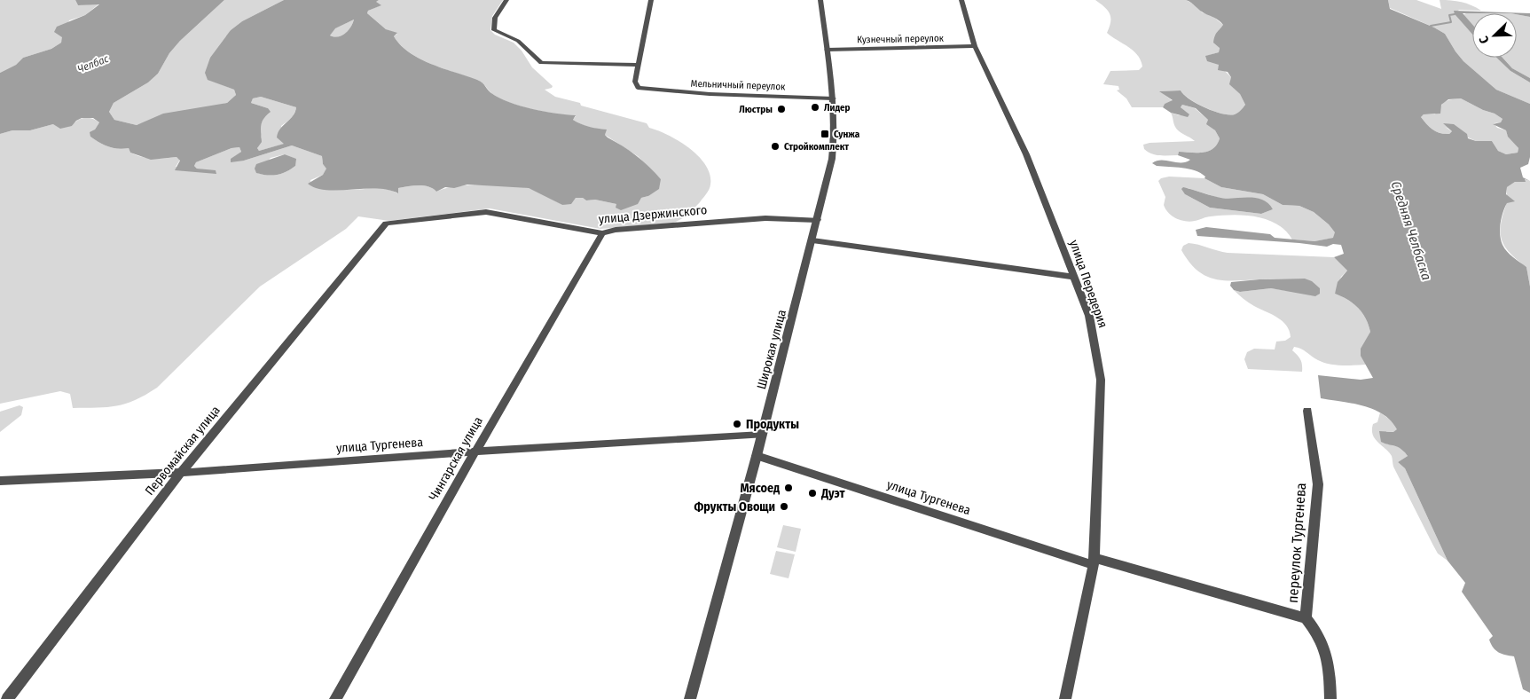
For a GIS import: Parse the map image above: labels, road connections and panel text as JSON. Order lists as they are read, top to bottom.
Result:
{
  "streets": {
    "street": [
      "Кузнечный переулок",
      "Мельничный переулок",
      "улица Дзержинского",
      "улица Передерия",
      "Широкая улица",
      "улица Тургенева",
      "Первомайская улица",
      "Чингарская улица",
      "переулок Тургенева"
    ]
  },
  "crossings": [
    ["Кузнечный переулок", "улица Передерия"],
    ["Кузнечный переулок", "Широкая улица"],
    ["Мельничный переулок", "Широкая улица"],
    ["улица Дзержинского", "Широкая улица"],
    ["улица Дзержинского", "Первомайская улица"],
    ["улица Дзержинского", "Чингарская улица"],
    ["улица Передерия", "улица Тургенева"],
    ["Широкая улица", "улица Тургенева"],
    ["улица Тургенева", "Первомайская улица"],
    ["улица Тургенева", "Чингарская улица"],
    ["улица Тургенева", "переулок Тургенева"]
  ],
  "water": ["Челбас", "Средняя Челбаска"],
  "places": {
    "other": [
      "Лидер",
      "Люстры",
      "Стройкомплект",
      "Продукты",
      "Мясоед",
      "Дуэт",
      "Фрукты Овощи"
    ],
    "transit": ["Сунжа"]
  },
  "north": "bottom left"
}
